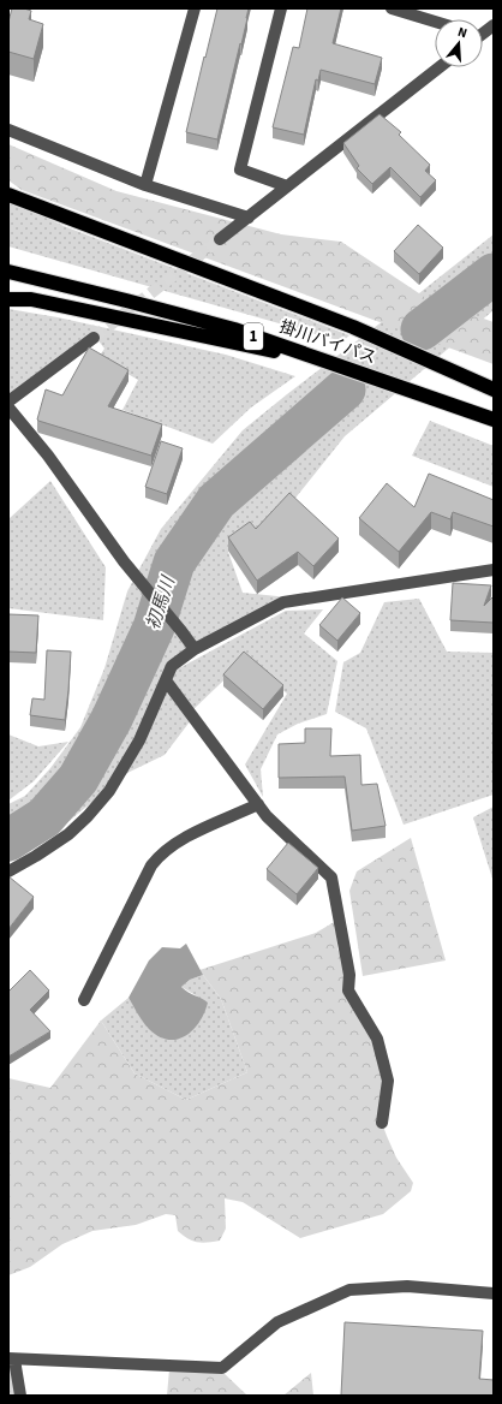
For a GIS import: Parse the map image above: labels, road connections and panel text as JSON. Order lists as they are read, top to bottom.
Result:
{
  "streets": {
    "highway": ["1", "掛川バイパス"]
  },
  "water": ["初馬川"],
  "north": "top"
}
